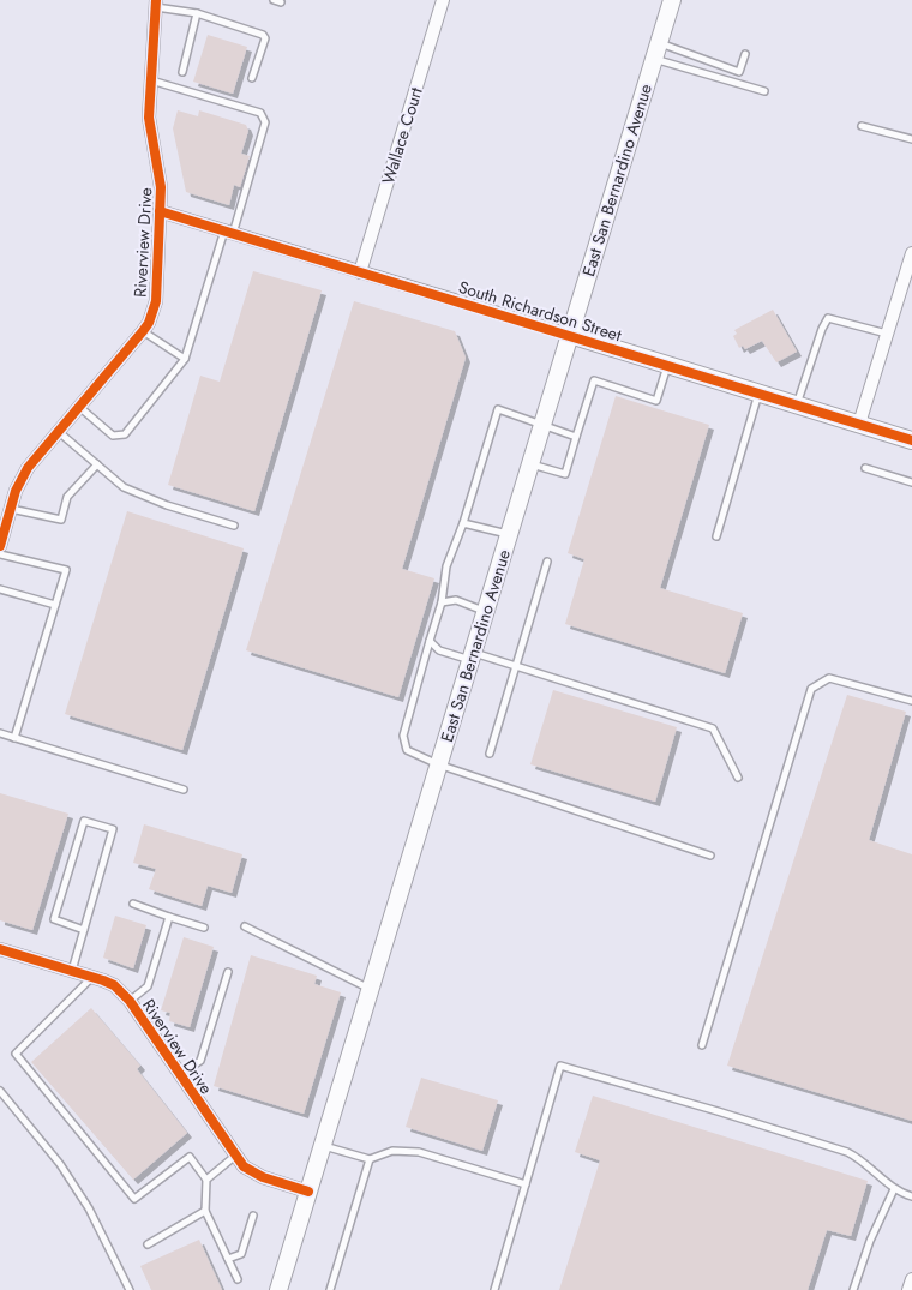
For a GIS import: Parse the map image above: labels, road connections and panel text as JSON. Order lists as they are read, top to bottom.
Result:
{
  "streets": {
    "main road": ["East San Bernardino Avenue", "South Richardson Street"],
    "street": ["Wallace Court", "Riverview Drive"]
  },
  "crossings": [
    ["Wallace Court", "South Richardson Street"],
    ["East San Bernardino Avenue", "Riverview Drive"],
    ["East San Bernardino Avenue", "South Richardson Street"],
    ["Riverview Drive", "South Richardson Street"]
  ]
}
